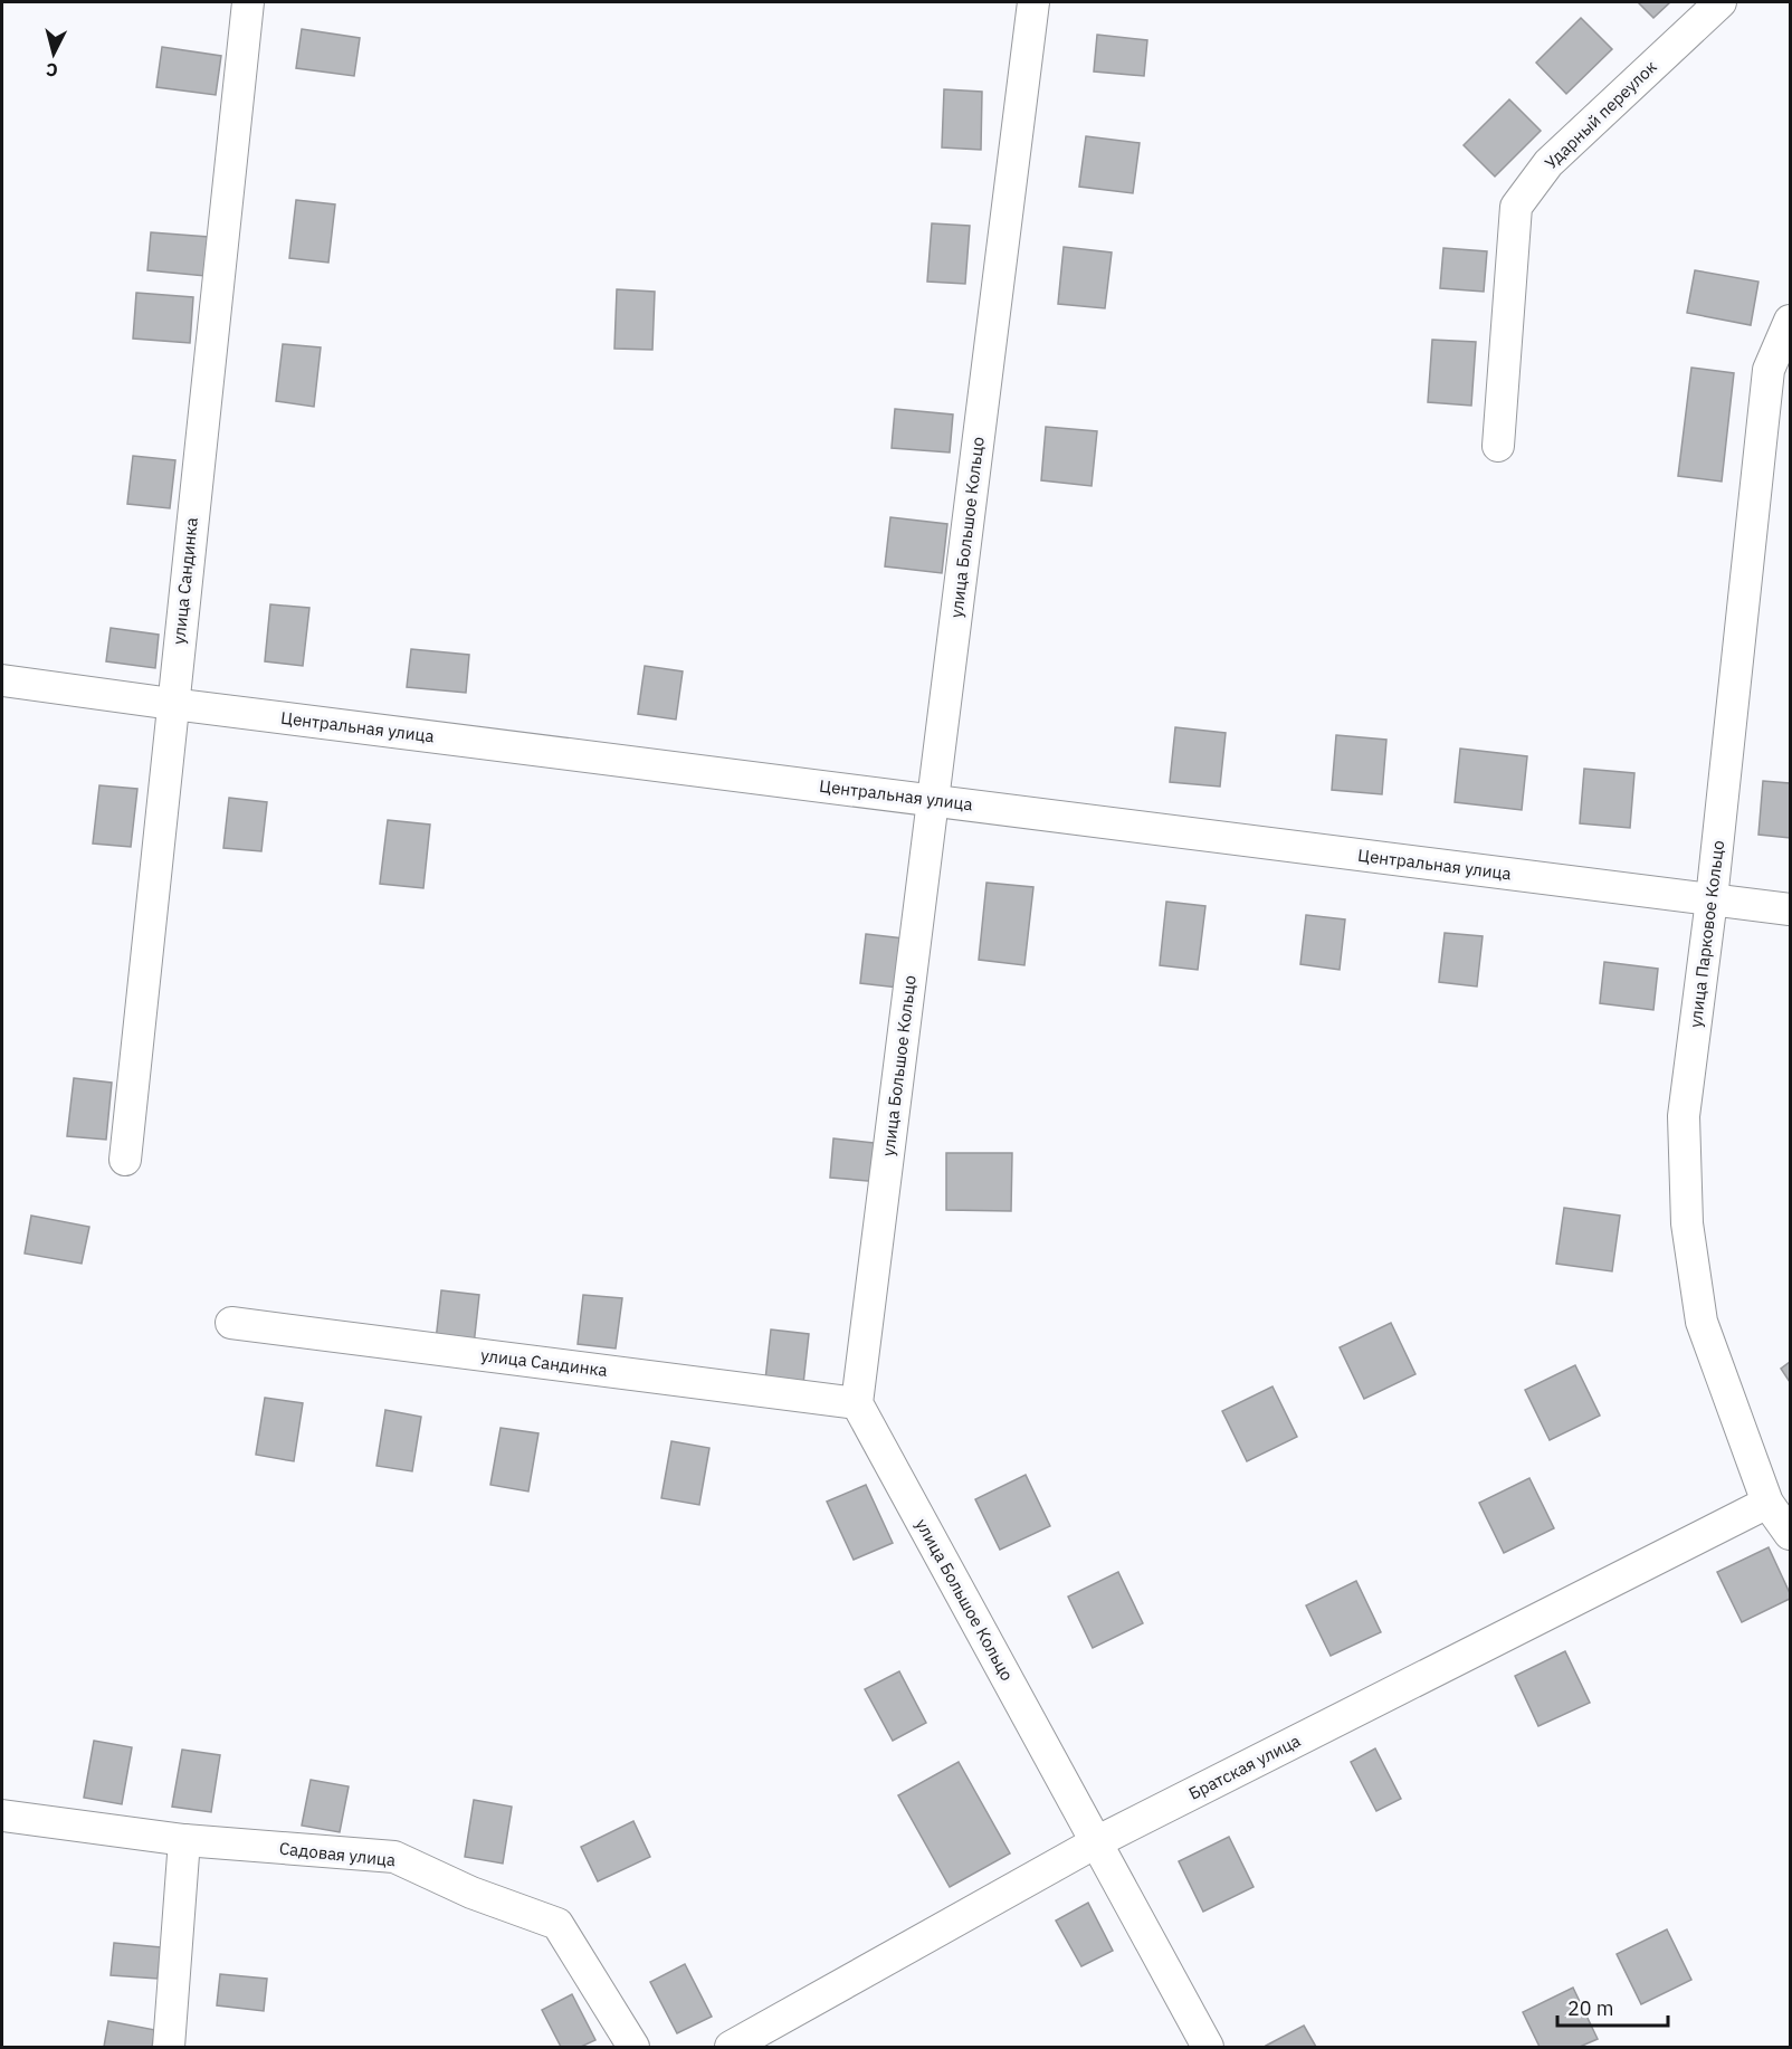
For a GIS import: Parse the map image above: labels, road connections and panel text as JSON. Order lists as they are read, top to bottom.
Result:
{
  "streets": {
    "street": [
      "Ударный переулок",
      "улица Большое Кольцо",
      "улица Сандинка",
      "Центральная улица",
      "улица Парковое Кольцо",
      "Братская улица",
      "Садовая улица"
    ]
  },
  "crossings": [
    ["улица Большое Кольцо", "улица Сандинка"],
    ["улица Большое Кольцо", "Центральная улица"],
    ["улица Большое Кольцо", "Братская улица"],
    ["улица Сандинка", "Центральная улица"],
    ["Центральная улица", "улица Парковое Кольцо"],
    ["улица Парковое Кольцо", "Братская улица"]
  ],
  "scale_bar": "20 m",
  "north": "bottom"
}
